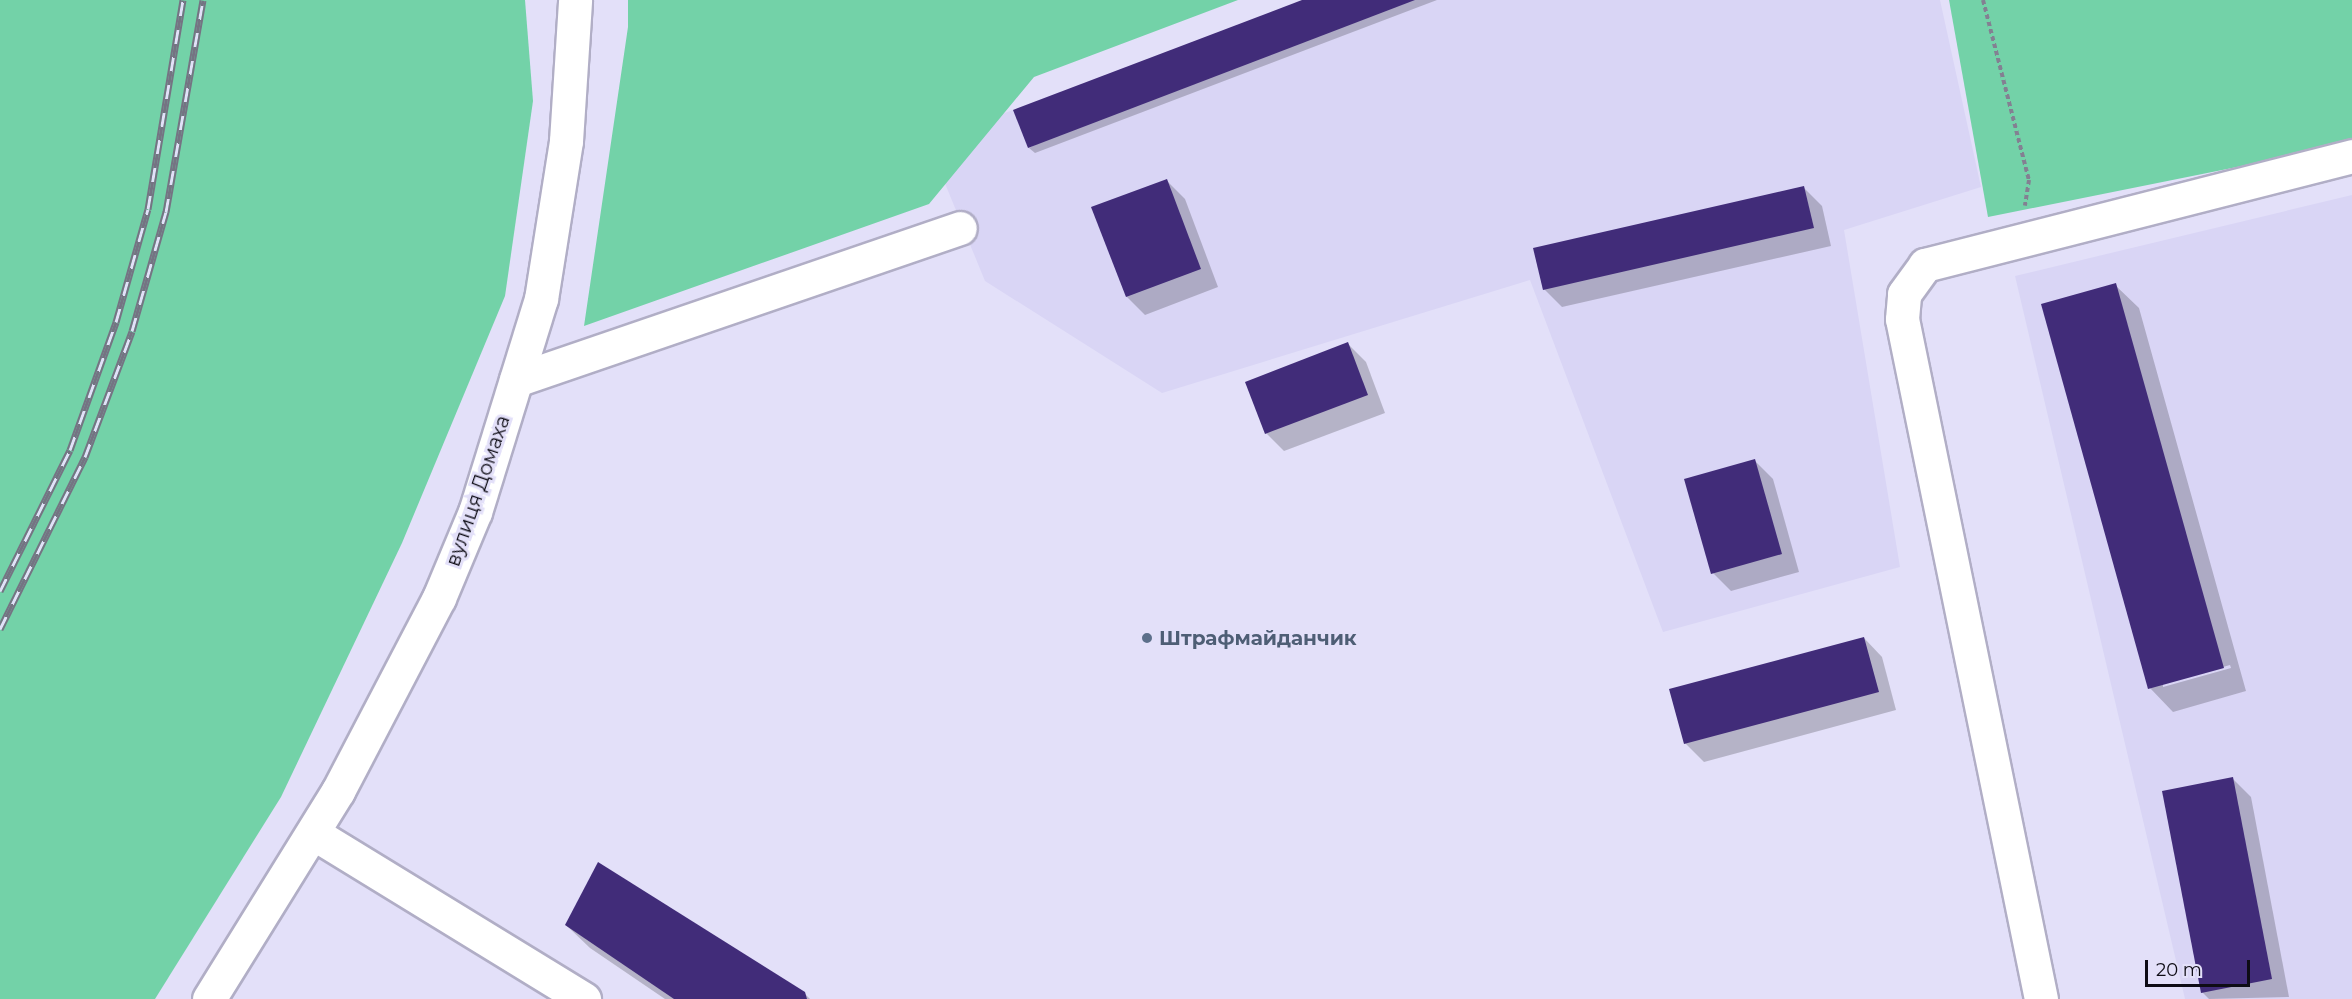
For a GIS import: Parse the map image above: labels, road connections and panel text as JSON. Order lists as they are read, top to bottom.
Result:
{
  "streets": {
    "street": ["вулиця Домаха"]
  },
  "places": ["Штрафмайданчик"],
  "scale_bar": "20 m"
}
